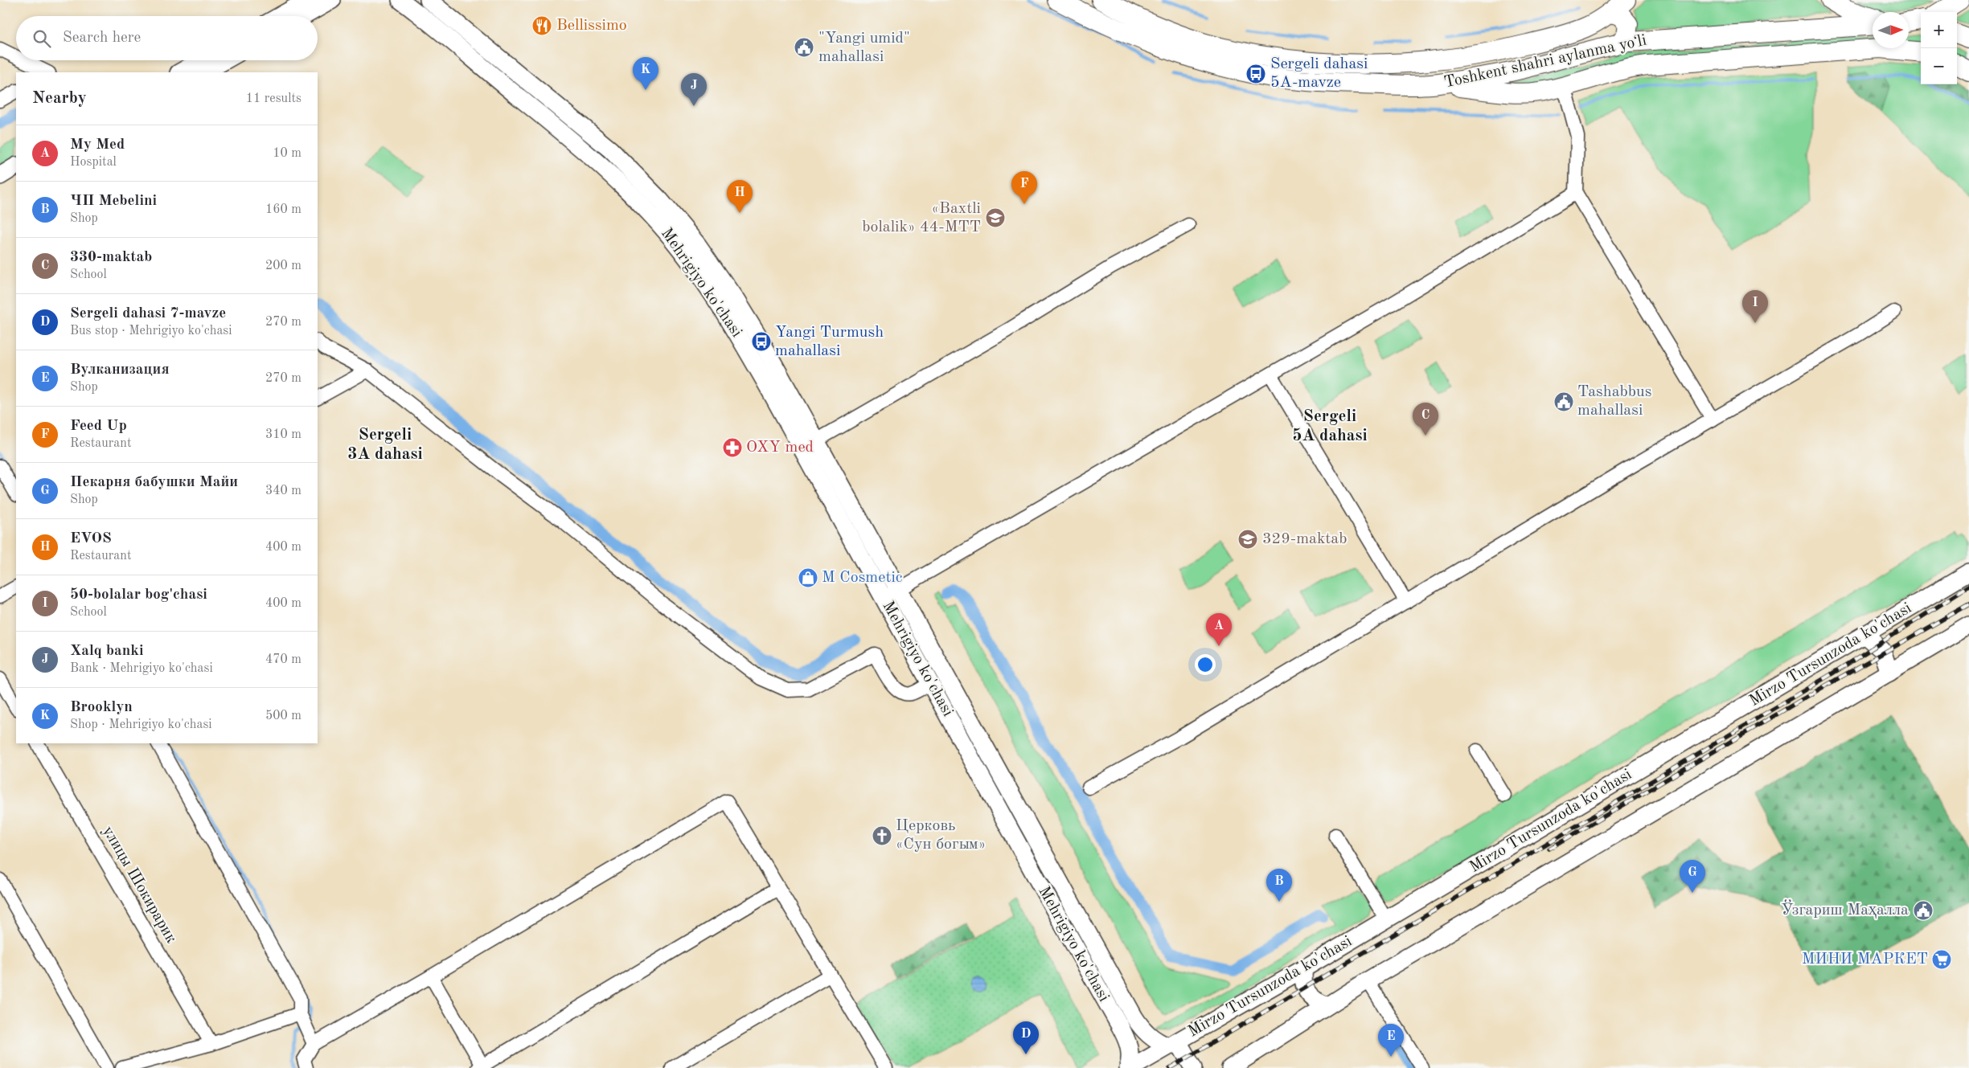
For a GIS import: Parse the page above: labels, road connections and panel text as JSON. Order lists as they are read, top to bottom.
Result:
{
  "streets": {
    "highway": ["Toshkent shahri aylanma yoʻli"],
    "main road": ["Mehrigiyo ko'chasi", "Mirzo Tursunzoda ko'chasi"],
    "street": ["улицы Шокирарик"]
  },
  "crossings": [
    ["Mehrigiyo ko'chasi", "Mirzo Tursunzoda ko'chasi"]
  ],
  "districts": ["Sergeli 5A dahasi", "Sergeli 3A dahasi"],
  "places": {
    "restaurant": ["Bellissimo"],
    "public building": ["\"Yangi umid\" mahallasi", "Tashabbus mahallasi", "Ўзгариш Маҳалла"],
    "bus stop": ["Sergeli dahasi 5A-mavze", "Yangi Turmush mahallasi"],
    "school or university": ["«Baxtli bolalik» 44-MTT", "329-maktab"],
    "pharmacy": ["OXY med"],
    "shop": ["M Cosmetic"],
    "church": ["Церковь «Сун богым»"],
    "supermarket": ["МИНИ МАРКЕТ"]
  },
  "north": "right",
  "page": {
    "map_buttons": ["+", "−"],
    "search": "Search here",
    "pins": [
      "K",
      "J",
      "F",
      "H",
      "I",
      "C",
      "A",
      "G",
      "B",
      "D",
      "E"
    ],
    "heading": ["Nearby", "11 results"],
    "list": [
      {
        "mark": "A",
        "name": "My Med",
        "note": "Hospital",
        "value": "10 m"
      },
      {
        "mark": "B",
        "name": "ЧП Mebelini",
        "note": "Shop",
        "value": "160 m"
      },
      {
        "mark": "C",
        "name": "330-maktab",
        "note": "School",
        "value": "200 m"
      },
      {
        "mark": "D",
        "name": "Sergeli dahasi 7-mavze",
        "note": "Bus stop · Mehrigiyo ko'chasi",
        "value": "270 m"
      },
      {
        "mark": "E",
        "name": "Вулканизация",
        "note": "Shop",
        "value": "270 m"
      },
      {
        "mark": "F",
        "name": "Feed Up",
        "note": "Restaurant",
        "value": "310 m"
      },
      {
        "mark": "G",
        "name": "Пекарня бабушки Майи",
        "note": "Shop",
        "value": "340 m"
      },
      {
        "mark": "H",
        "name": "EVOS",
        "note": "Restaurant",
        "value": "400 m"
      },
      {
        "mark": "I",
        "name": "50-bolalar bog'chasi",
        "note": "School",
        "value": "400 m"
      },
      {
        "mark": "J",
        "name": "Xalq banki",
        "note": "Bank · Mehrigiyo ko'chasi",
        "value": "470 m"
      },
      {
        "mark": "K",
        "name": "Brooklyn",
        "note": "Shop · Mehrigiyo ko'chasi",
        "value": "500 m"
      }
    ]
  }
}
